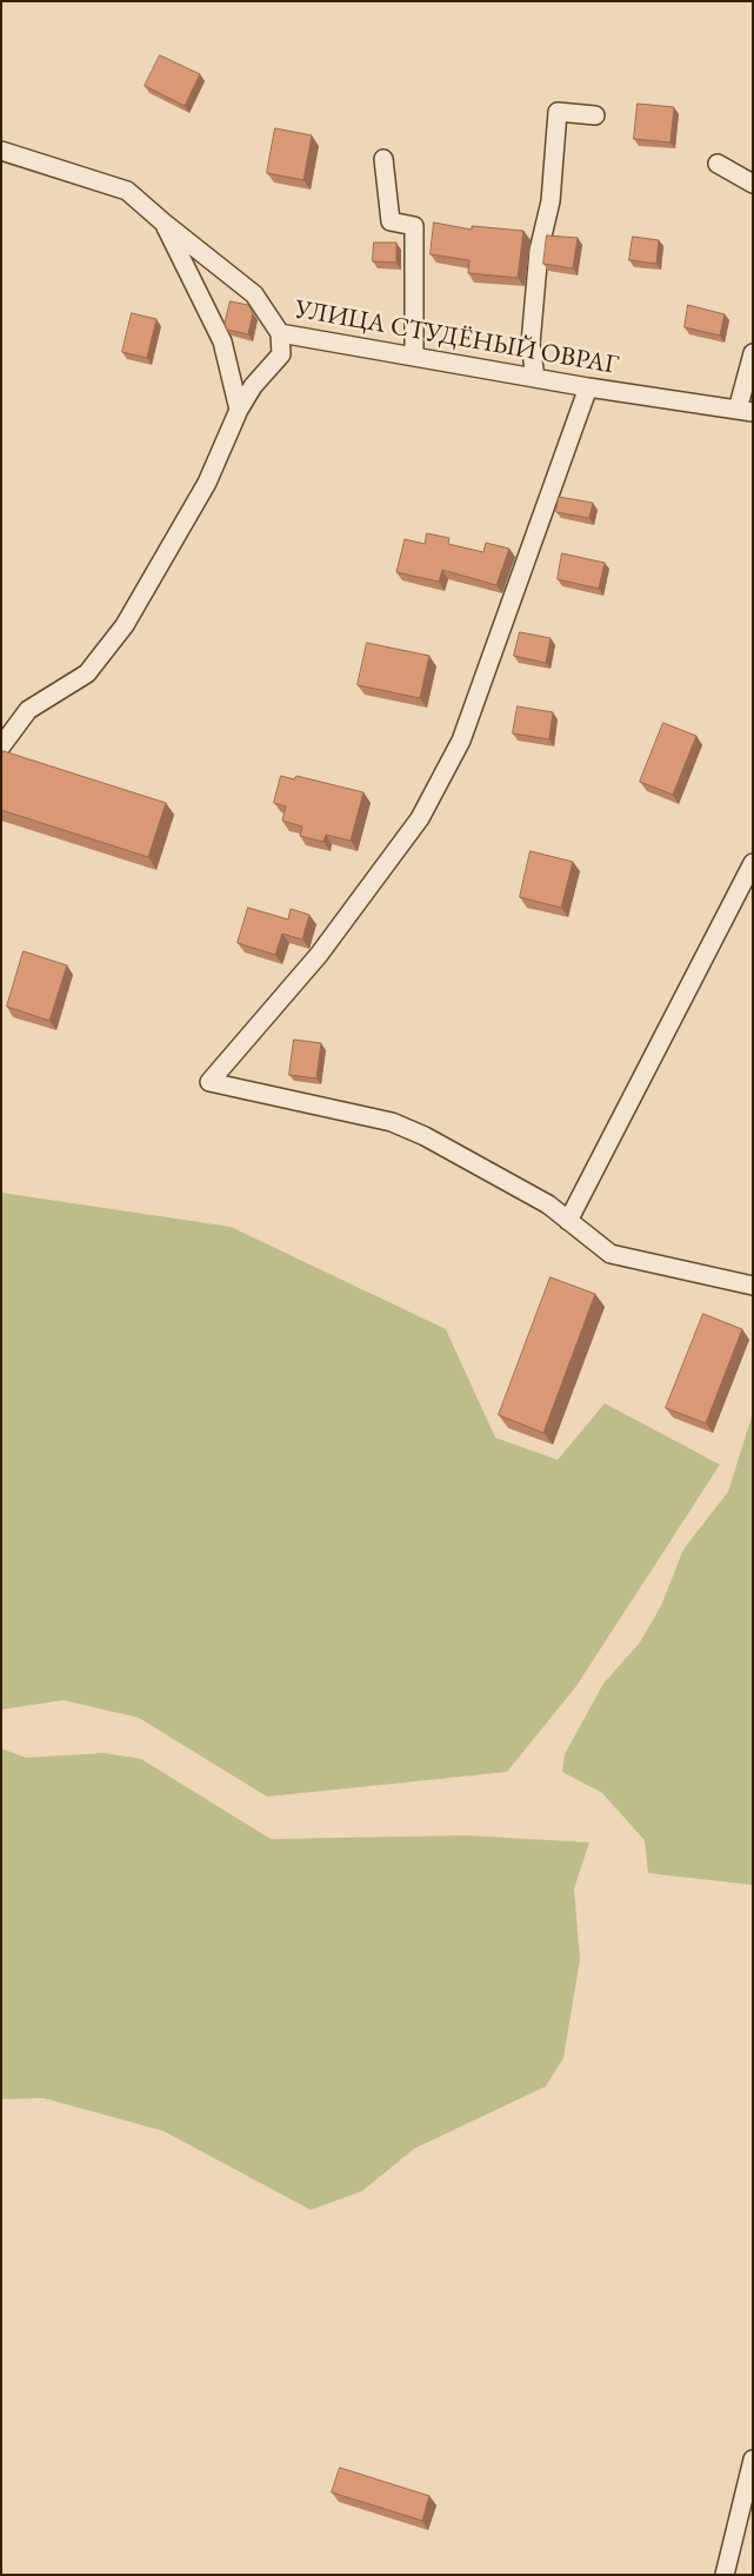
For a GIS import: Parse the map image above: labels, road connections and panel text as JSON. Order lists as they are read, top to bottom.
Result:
{
  "streets": {
    "street": ["УЛИЦА СТУДЁНЫЙ ОВРАГ"]
  }
}
